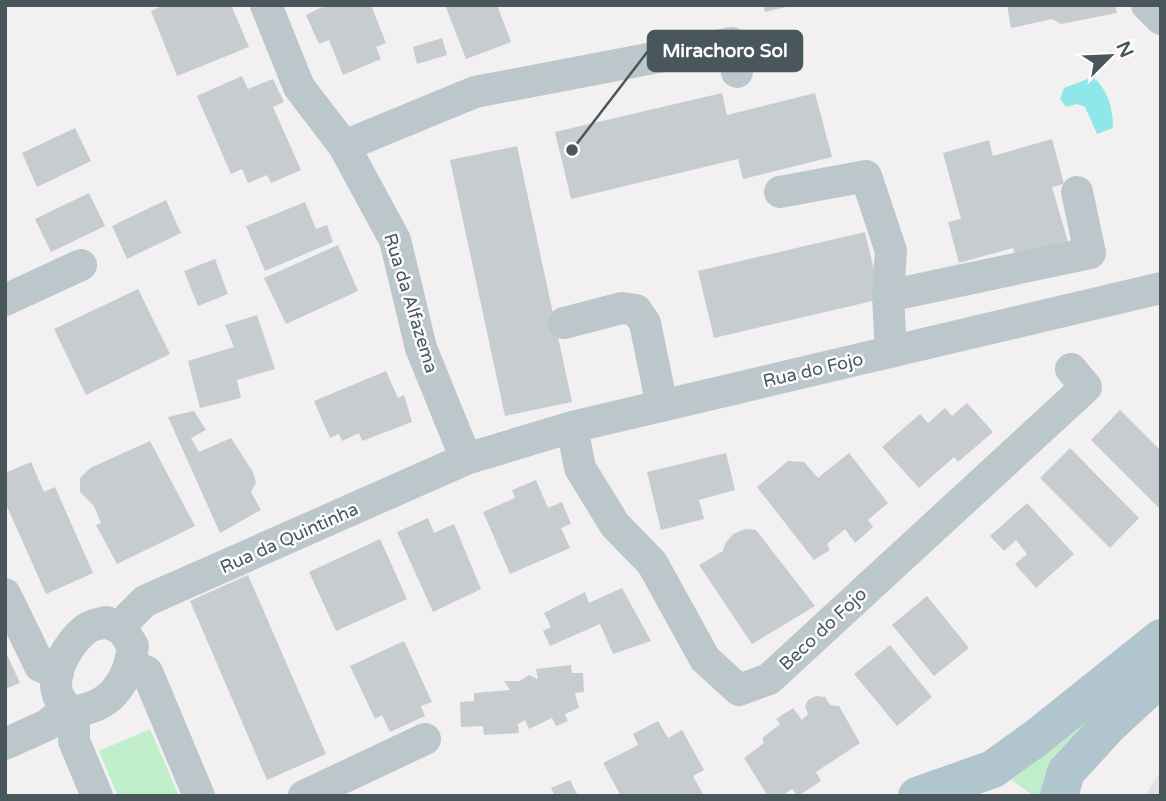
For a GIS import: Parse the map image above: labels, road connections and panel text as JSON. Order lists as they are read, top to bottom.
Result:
{
  "streets": {
    "street": [
      "Rua da Alfazema",
      "Rua do Fojo",
      "Rua da Quintinha",
      "Beco do Fojo"
    ]
  },
  "crossings": [
    ["Rua da Alfazema", "Rua do Fojo"],
    ["Rua da Alfazema", "Rua da Quintinha"],
    ["Rua do Fojo", "Rua da Quintinha"],
    ["Rua do Fojo", "Beco do Fojo"]
  ],
  "places": ["Mirachoro Sol"],
  "north": "top right"
}
